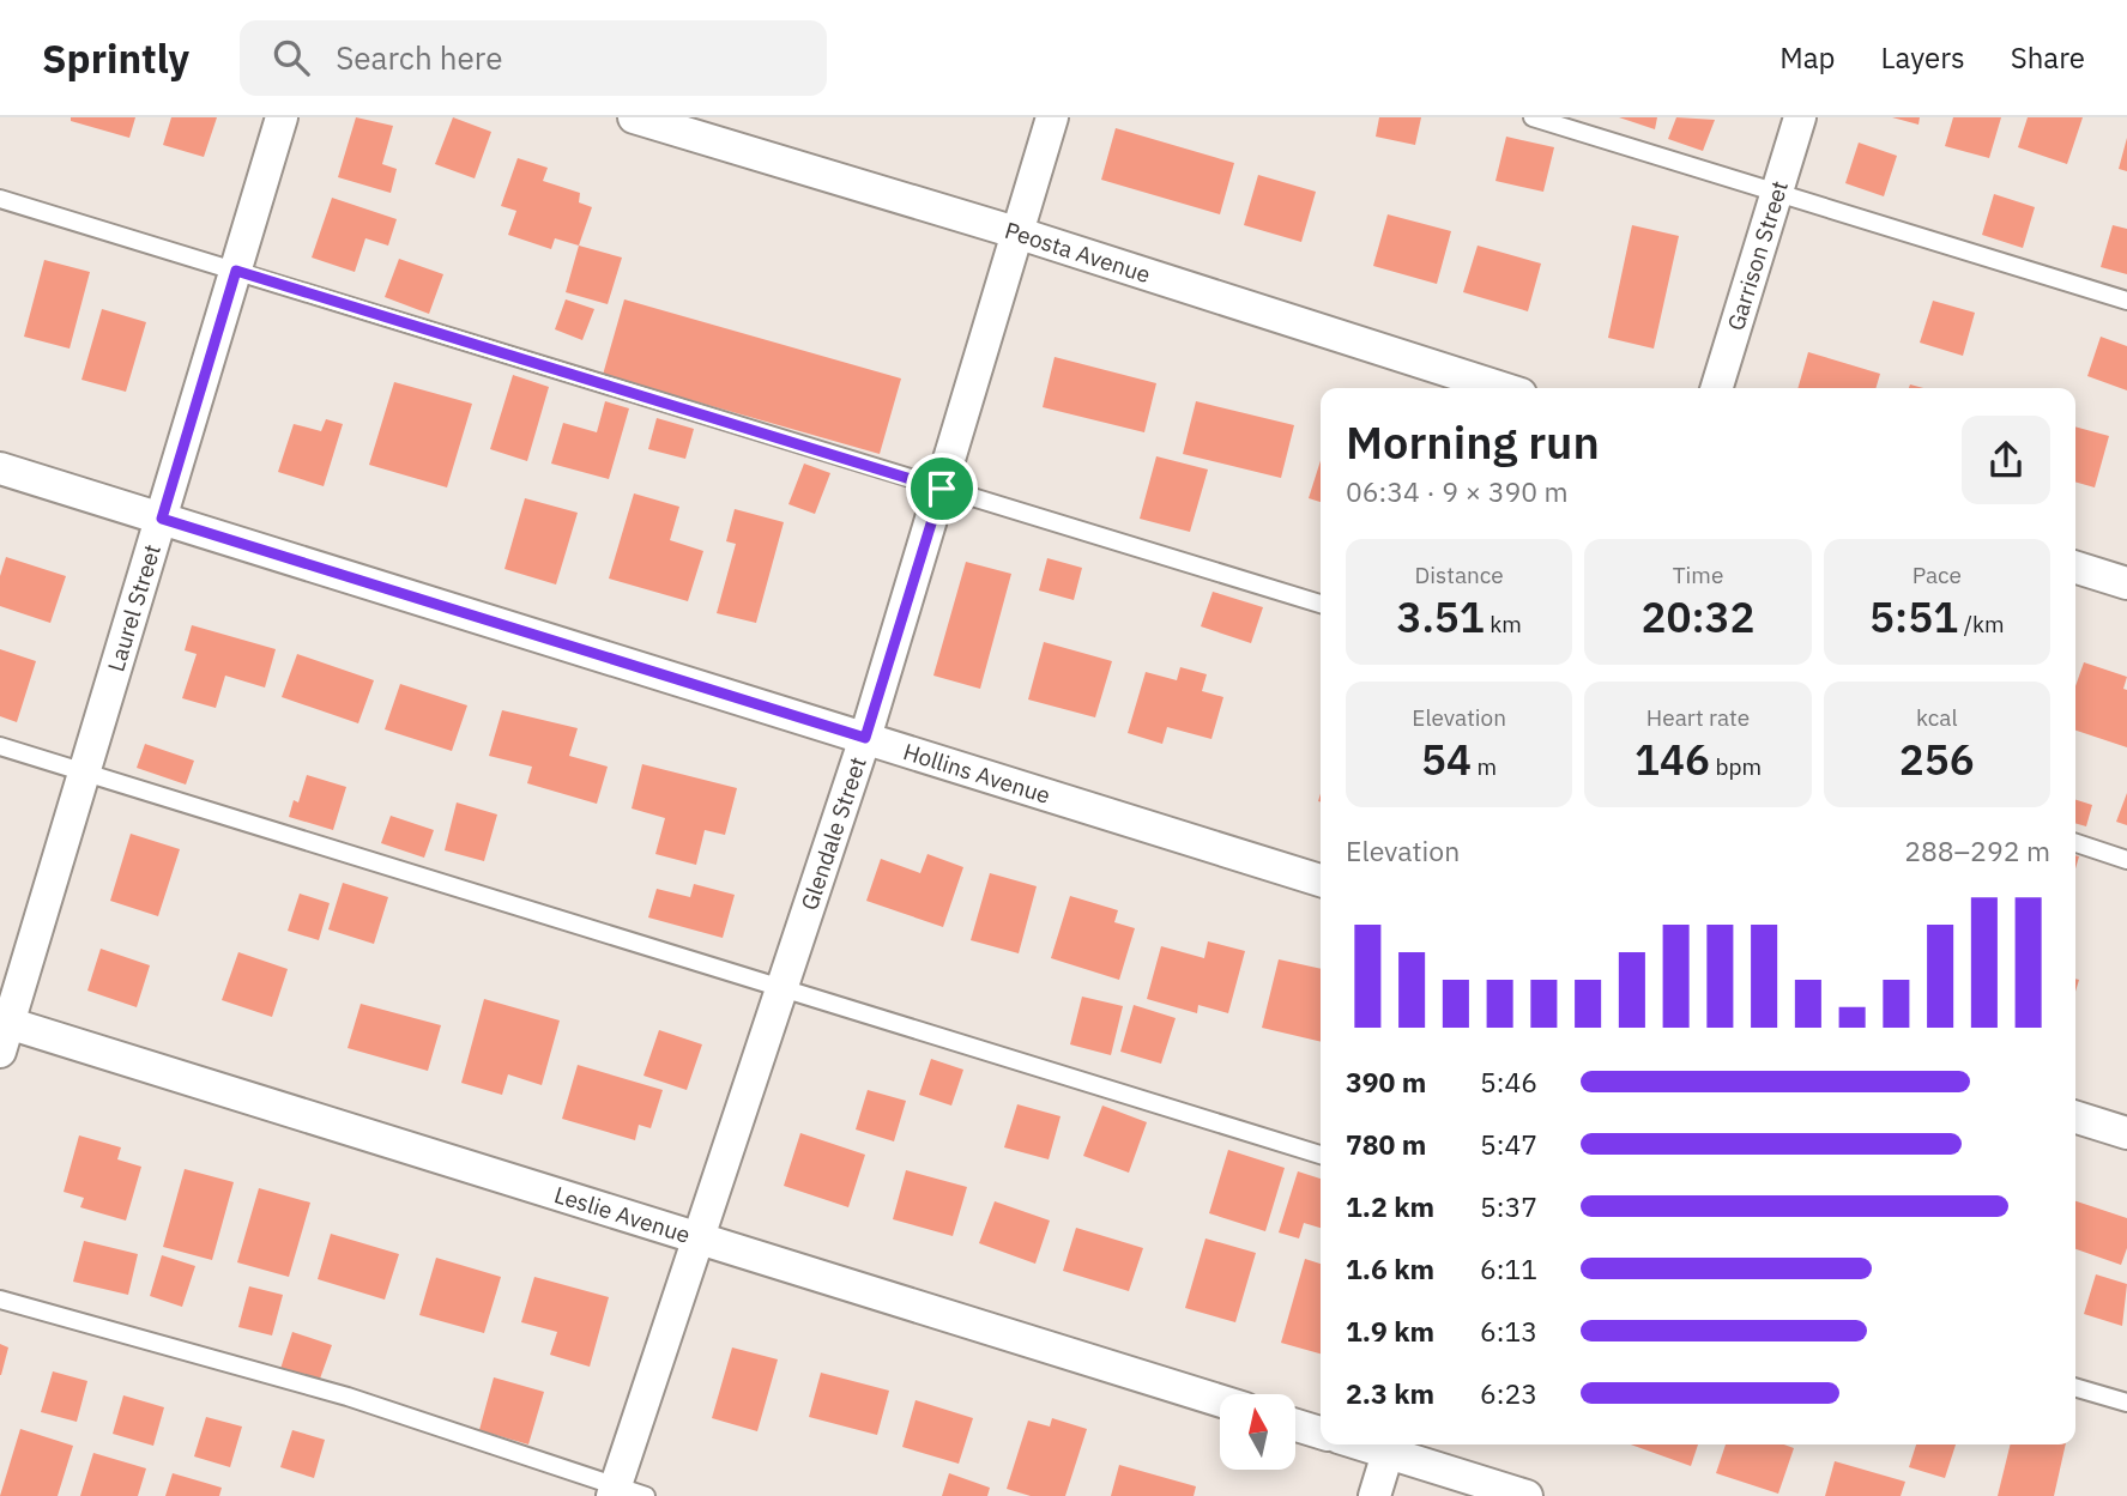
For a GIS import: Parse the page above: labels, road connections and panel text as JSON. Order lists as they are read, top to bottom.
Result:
{
  "streets": {
    "street": [
      "Peosta Avenue",
      "Garrison Street",
      "Laurel Street",
      "Hollins Avenue",
      "Glendale Street",
      "Leslie Avenue"
    ]
  },
  "crossings": [
    ["Peosta Avenue", "Glendale Street"],
    ["Laurel Street", "Hollins Avenue"],
    ["Laurel Street", "Leslie Avenue"],
    ["Hollins Avenue", "Glendale Street"],
    ["Glendale Street", "Leslie Avenue"]
  ],
  "north": "top",
  "page": {
    "header": "Sprintly",
    "search": "Search here",
    "nav": ["Map", "Layers", "Share"],
    "heading": ["Morning run", "06:34 · 9 × 390 m"],
    "stats": [
      ["Distance", "3.51 km"],
      ["Time", "20:32"],
      ["Pace", "5:51 /km"],
      ["Elevation", "54 m"],
      ["Heart rate", "146 bpm"],
      ["kcal", "256"]
    ],
    "chart": ["Elevation", "288–292 m"],
    "list": [
      {
        "name": "390 m",
        "note": "5:46"
      },
      {
        "name": "780 m",
        "note": "5:47"
      },
      {
        "name": "1.2 km",
        "note": "5:37"
      },
      {
        "name": "1.6 km",
        "note": "6:11"
      },
      {
        "name": "1.9 km",
        "note": "6:13"
      },
      {
        "name": "2.3 km",
        "note": "6:23"
      }
    ]
  }
}
